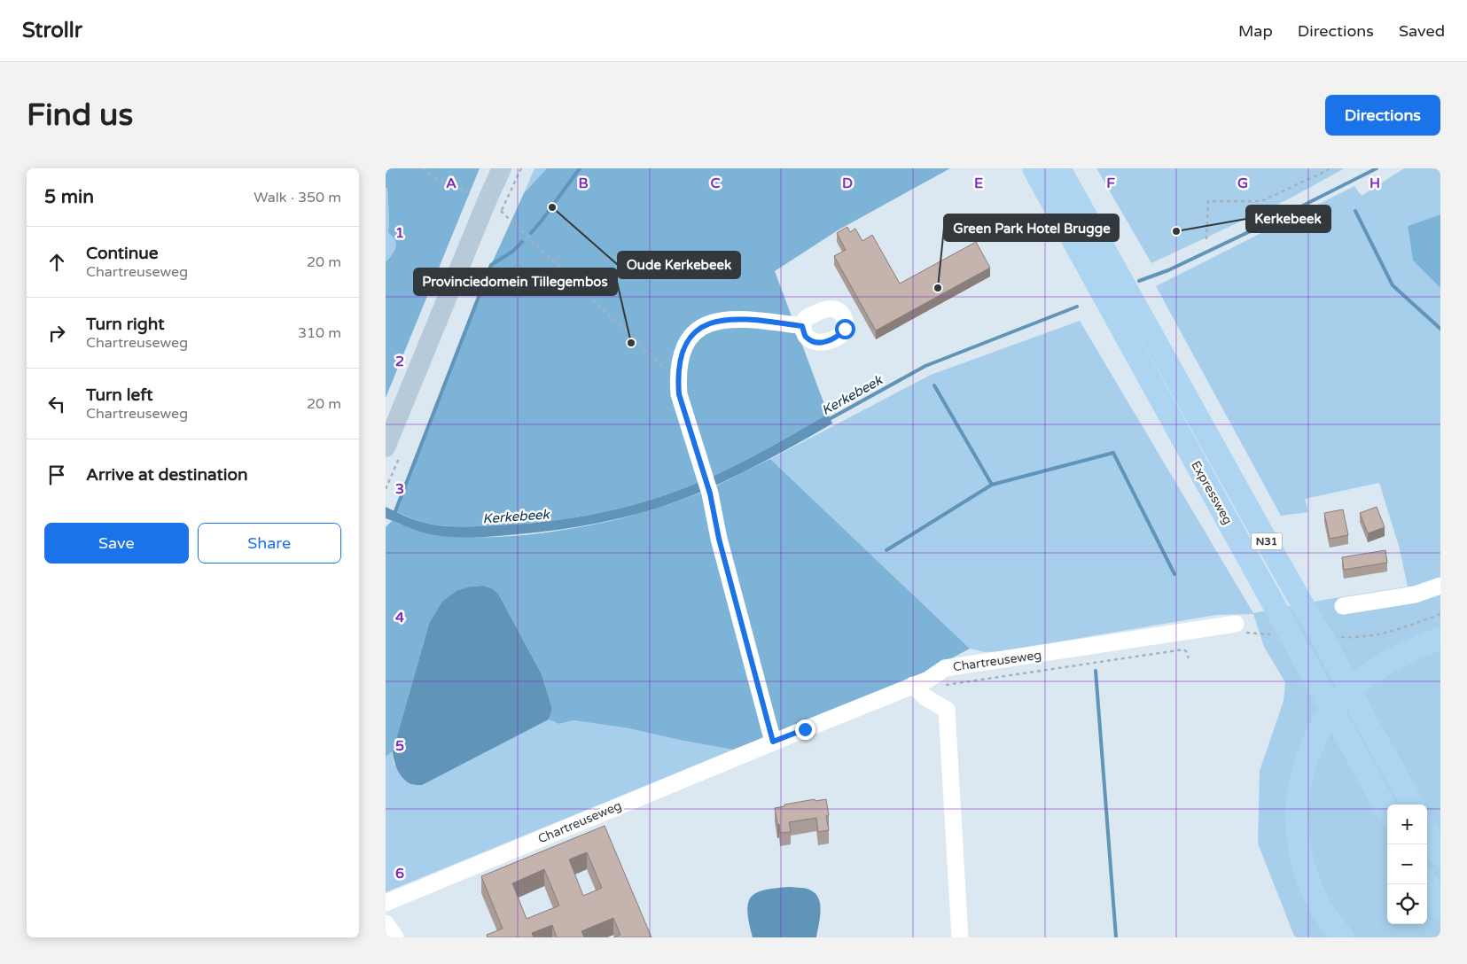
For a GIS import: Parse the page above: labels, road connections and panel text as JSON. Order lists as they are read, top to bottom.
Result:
{
  "streets": {
    "highway": ["Expressweg", "N31"],
    "street": ["Chartreuseweg"]
  },
  "water": ["Kerkebeek"],
  "places": [
    "Oude Kerkebeek",
    "Kerkebeek",
    "Green Park Hotel Brugge",
    "Provinciedomein Tillegembos"
  ],
  "page": {
    "header": "Strollr",
    "nav": ["Map", "Directions", "Saved"],
    "buttons": [
      "Directions",
      ["Save", "Share"]
    ],
    "title": "Find us",
    "heading": ["5 min", "Walk · 350 m"],
    "list": [
      ["Continue", "Chartreuseweg", "20 m"],
      ["Turn right", "Chartreuseweg", "310 m"],
      ["Turn left", "Chartreuseweg", "20 m"],
      "Arrive at destination"
    ],
    "map_buttons": ["+", "−"]
  },
  "grid": {
    "columns": [
      "A",
      "B",
      "C",
      "D",
      "E",
      "F",
      "G",
      "H"
    ],
    "rows": [
      "1",
      "2",
      "3",
      "4",
      "5",
      "6"
    ]
  }
}
